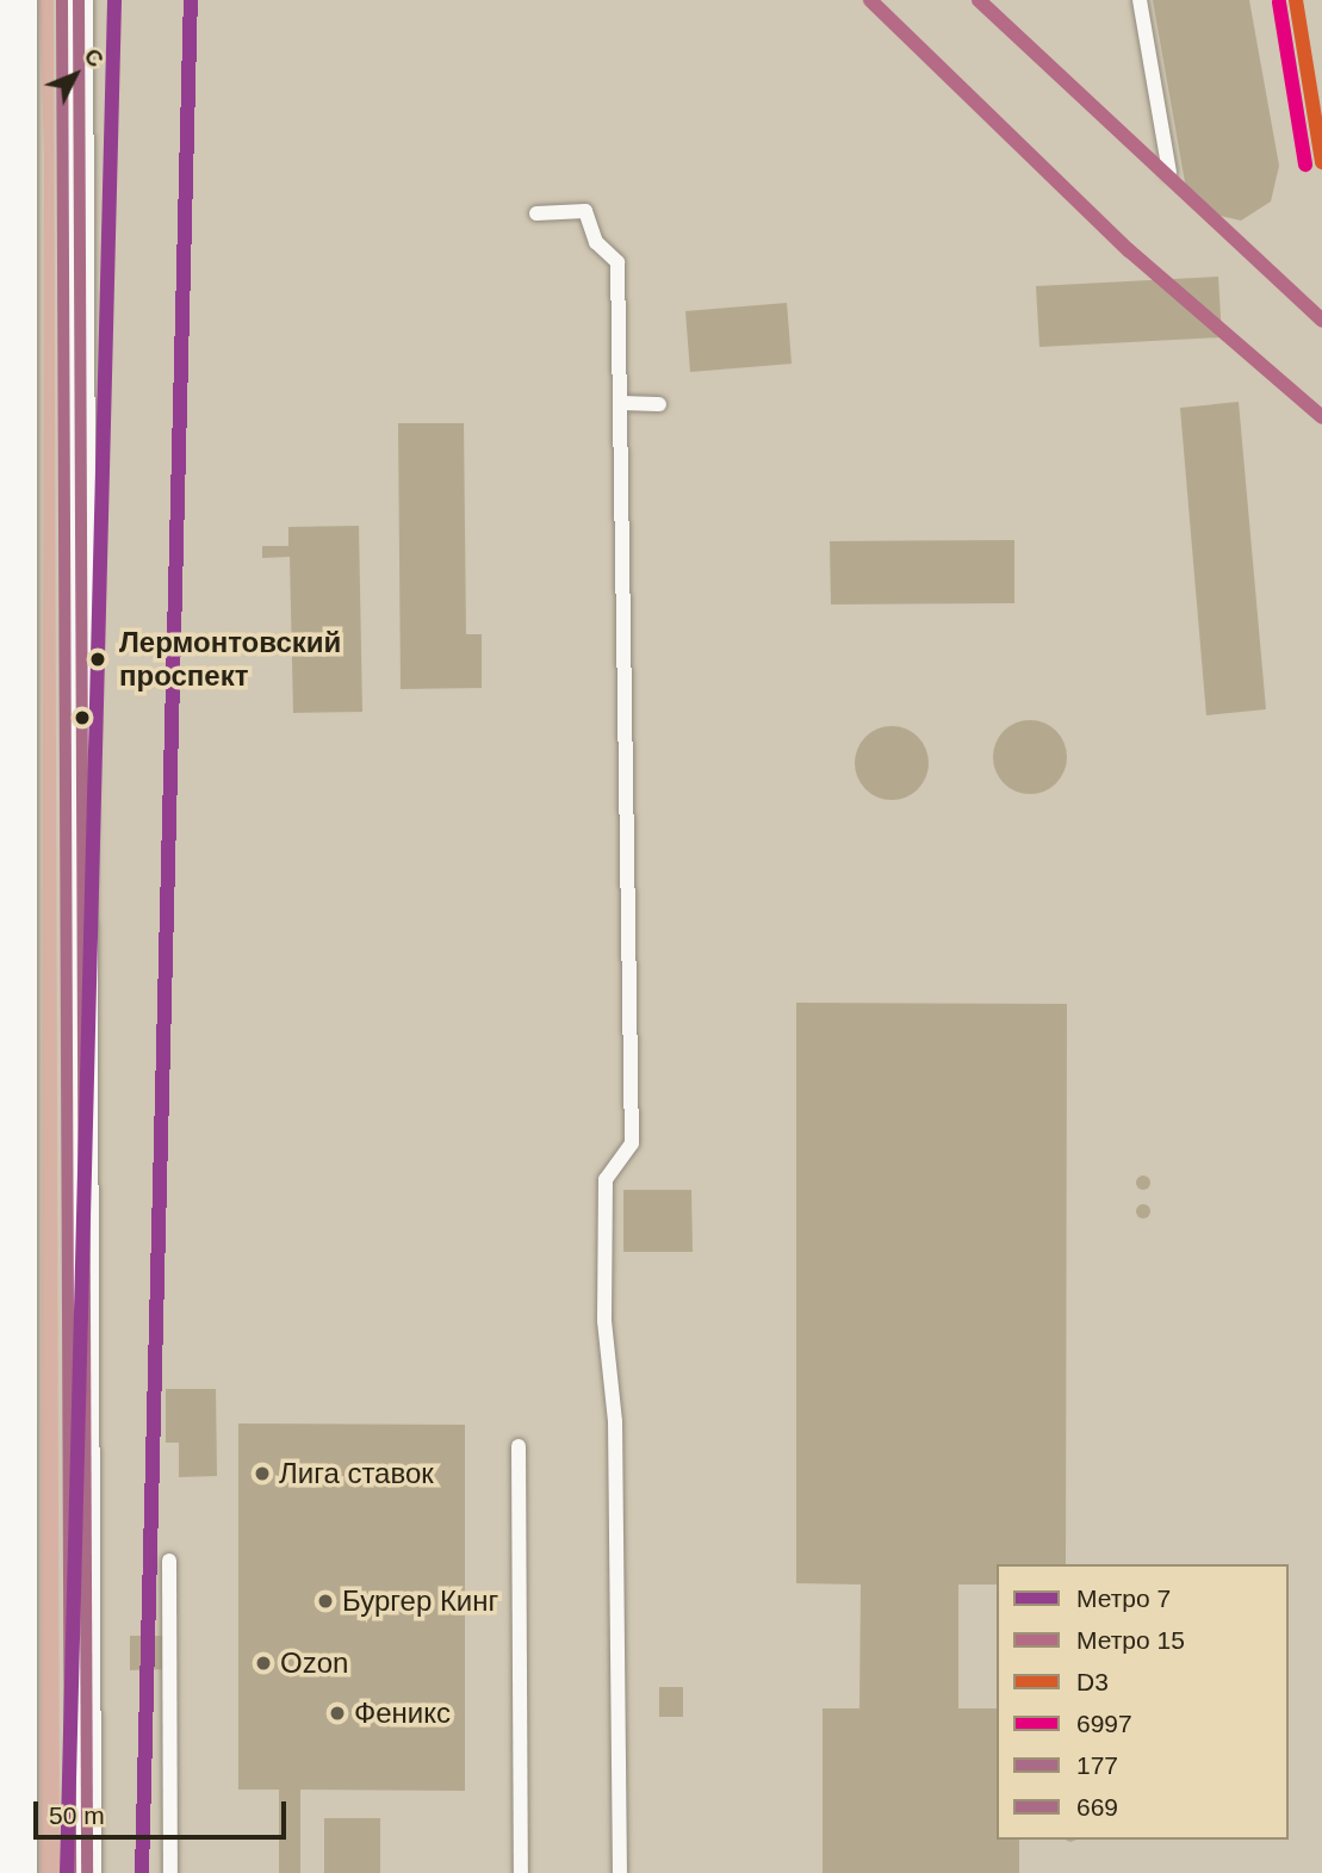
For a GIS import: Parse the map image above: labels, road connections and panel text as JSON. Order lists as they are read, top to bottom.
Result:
{
  "places": [
    "Лермонтовский проспект",
    "Лига ставок",
    "Бургер Кинг",
    "Ozon",
    "Феникс"
  ],
  "lines": [
    "metro line 7",
    "metro line 15",
    "transit line D3",
    "transit line 177",
    "transit line 669",
    "transit line 6997"
  ],
  "legend": [
    "Метро 7",
    "Метро 15",
    "D3",
    "6997",
    "177",
    "669"
  ],
  "scale_bar": "50 m",
  "north": "top right"
}
